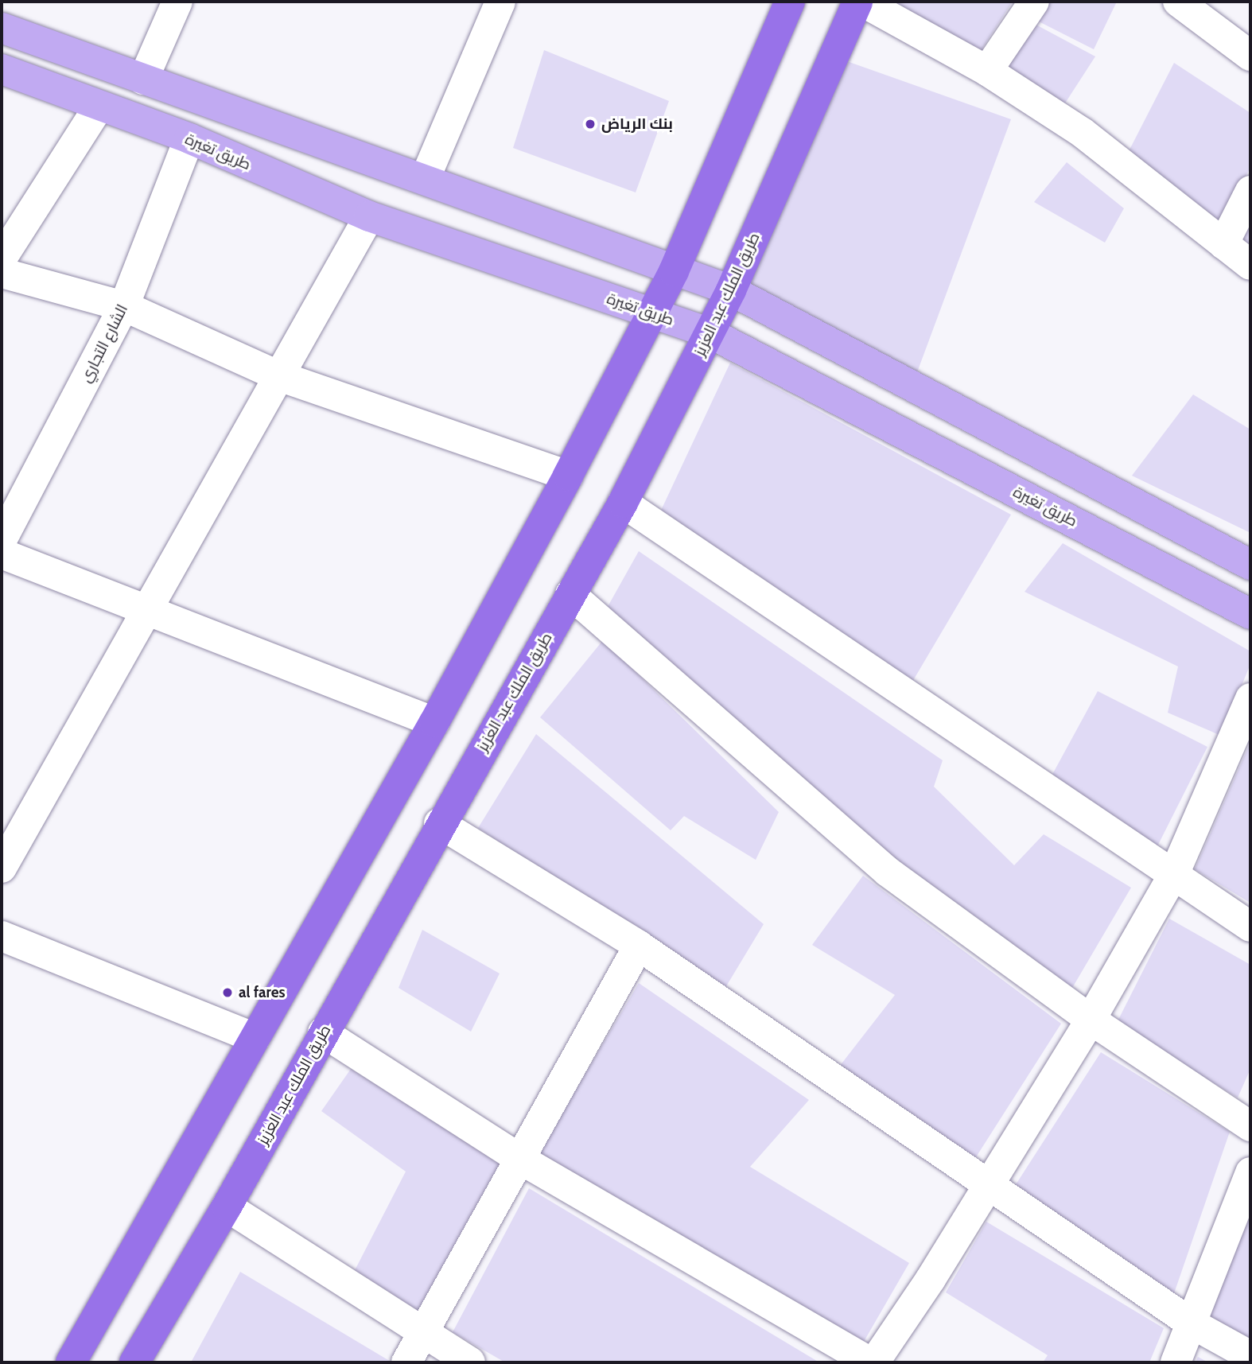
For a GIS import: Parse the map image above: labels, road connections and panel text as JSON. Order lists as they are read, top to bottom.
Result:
{
  "streets": {
    "highway": ["طريق الملك عبد العزيز"],
    "main road": ["طريق تغيرة"],
    "street": ["الشارع التجاري"]
  },
  "crossings": [
    ["طريق تغيرة", "طريق الملك عبد العزيز"],
    ["طريق تغيرة", "الشارع التجاري"]
  ],
  "places": ["بنك الرياض", "al fares"]
}
